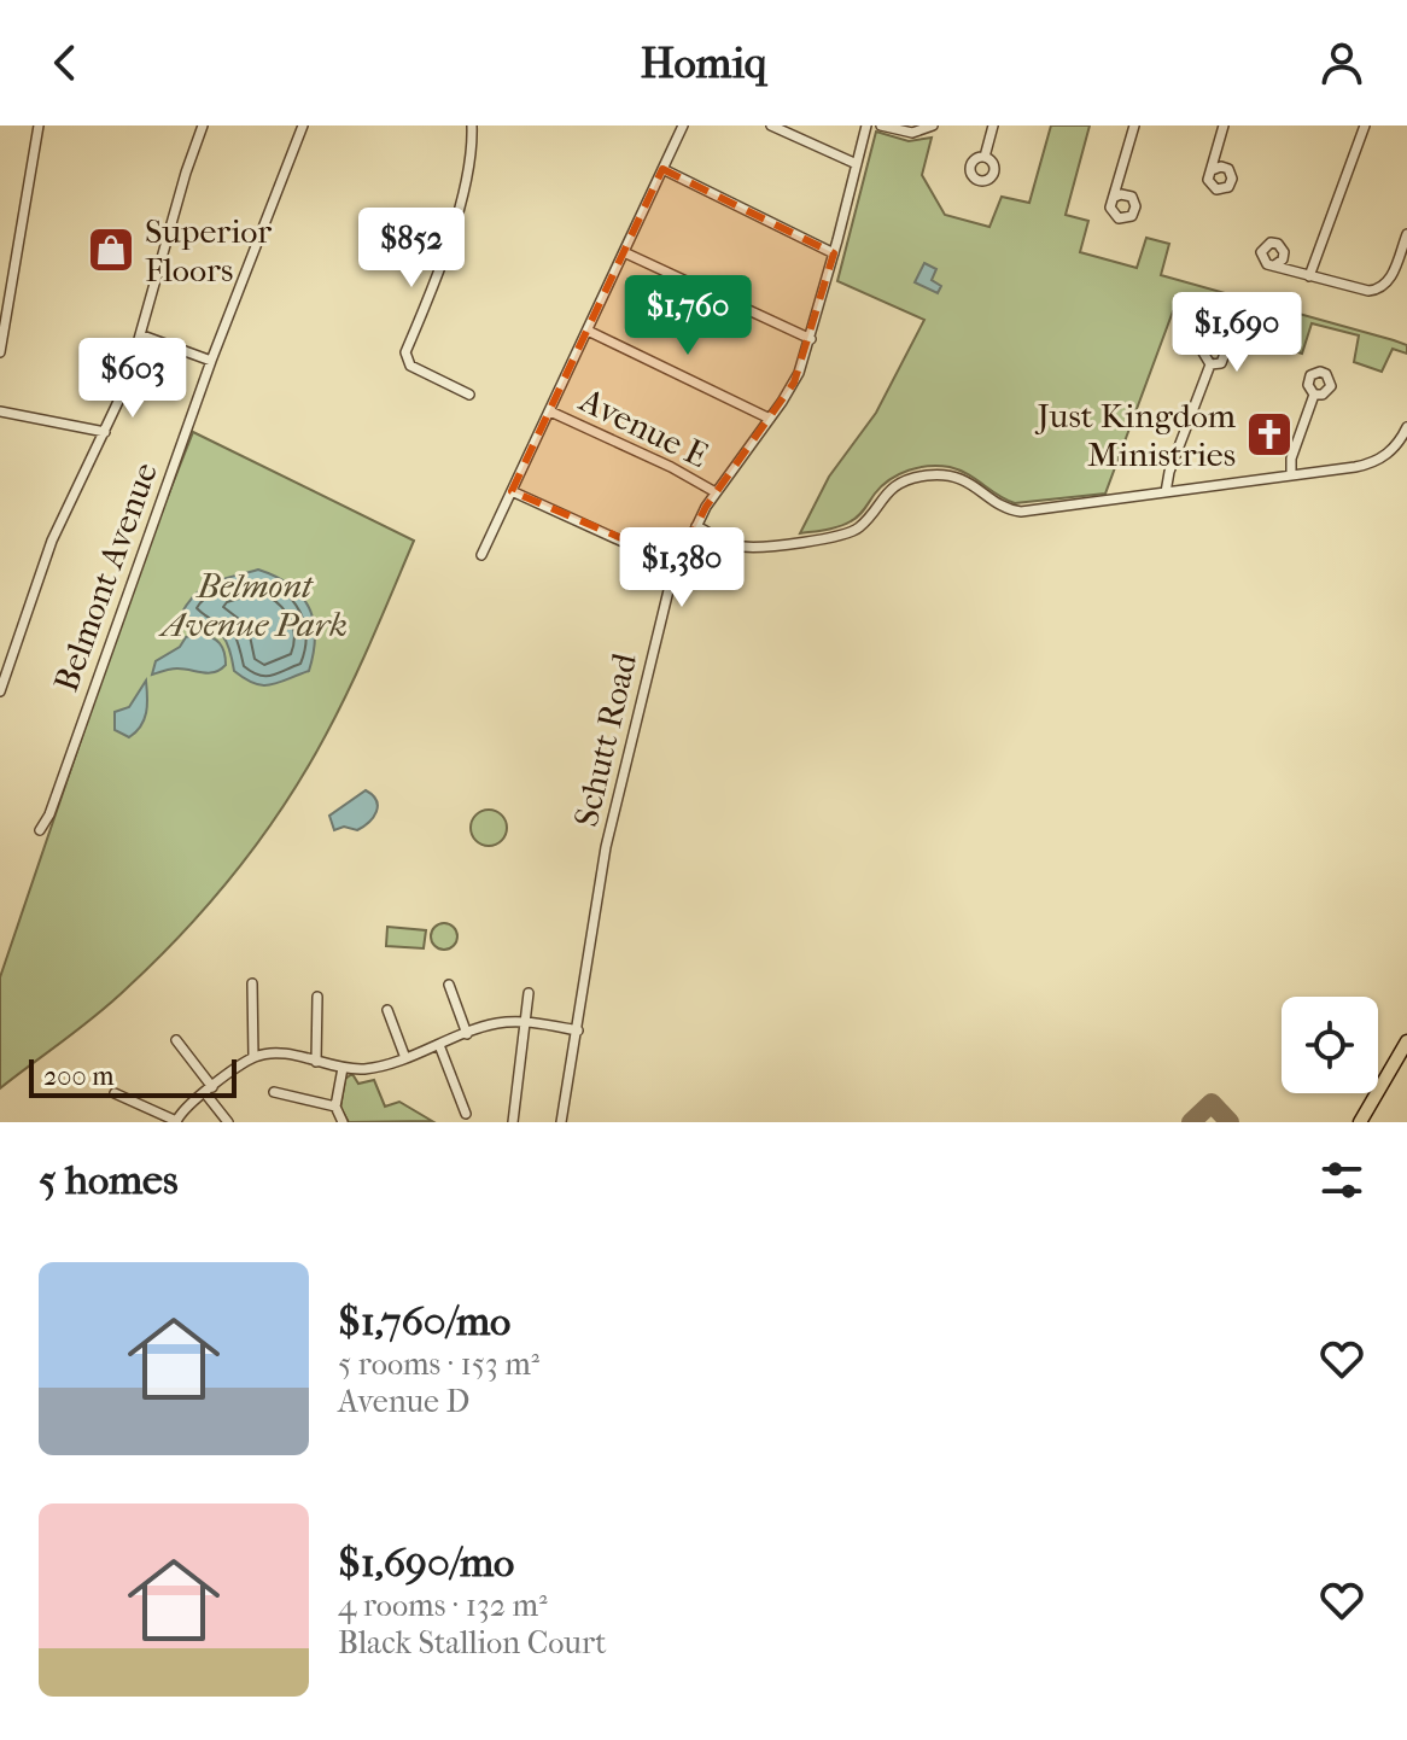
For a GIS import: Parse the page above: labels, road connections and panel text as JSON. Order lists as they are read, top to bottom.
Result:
{
  "streets": {
    "street": ["Avenue E", "Belmont Avenue", "Schutt Road"]
  },
  "crossings": [
    ["Avenue E", "Schutt Road"]
  ],
  "parks": ["Belmont Avenue Park"],
  "places": {
    "shop": ["Superior Floors"],
    "church": ["Just Kingdom Ministries"]
  },
  "scale_bar": "200 m",
  "page": {
    "header": "Homiq",
    "price": [
      "$852",
      "$1,760",
      "$1,690",
      "$603",
      "$1,380"
    ],
    "scale": "200 m",
    "heading": "5 homes",
    "list": [
      {
        "name": "$1,760/mo",
        "note": "5 rooms · 153 m² · Avenue D"
      },
      {
        "name": "$1,690/mo",
        "note": "4 rooms · 132 m² · Black Stallion Court"
      }
    ]
  }
}
